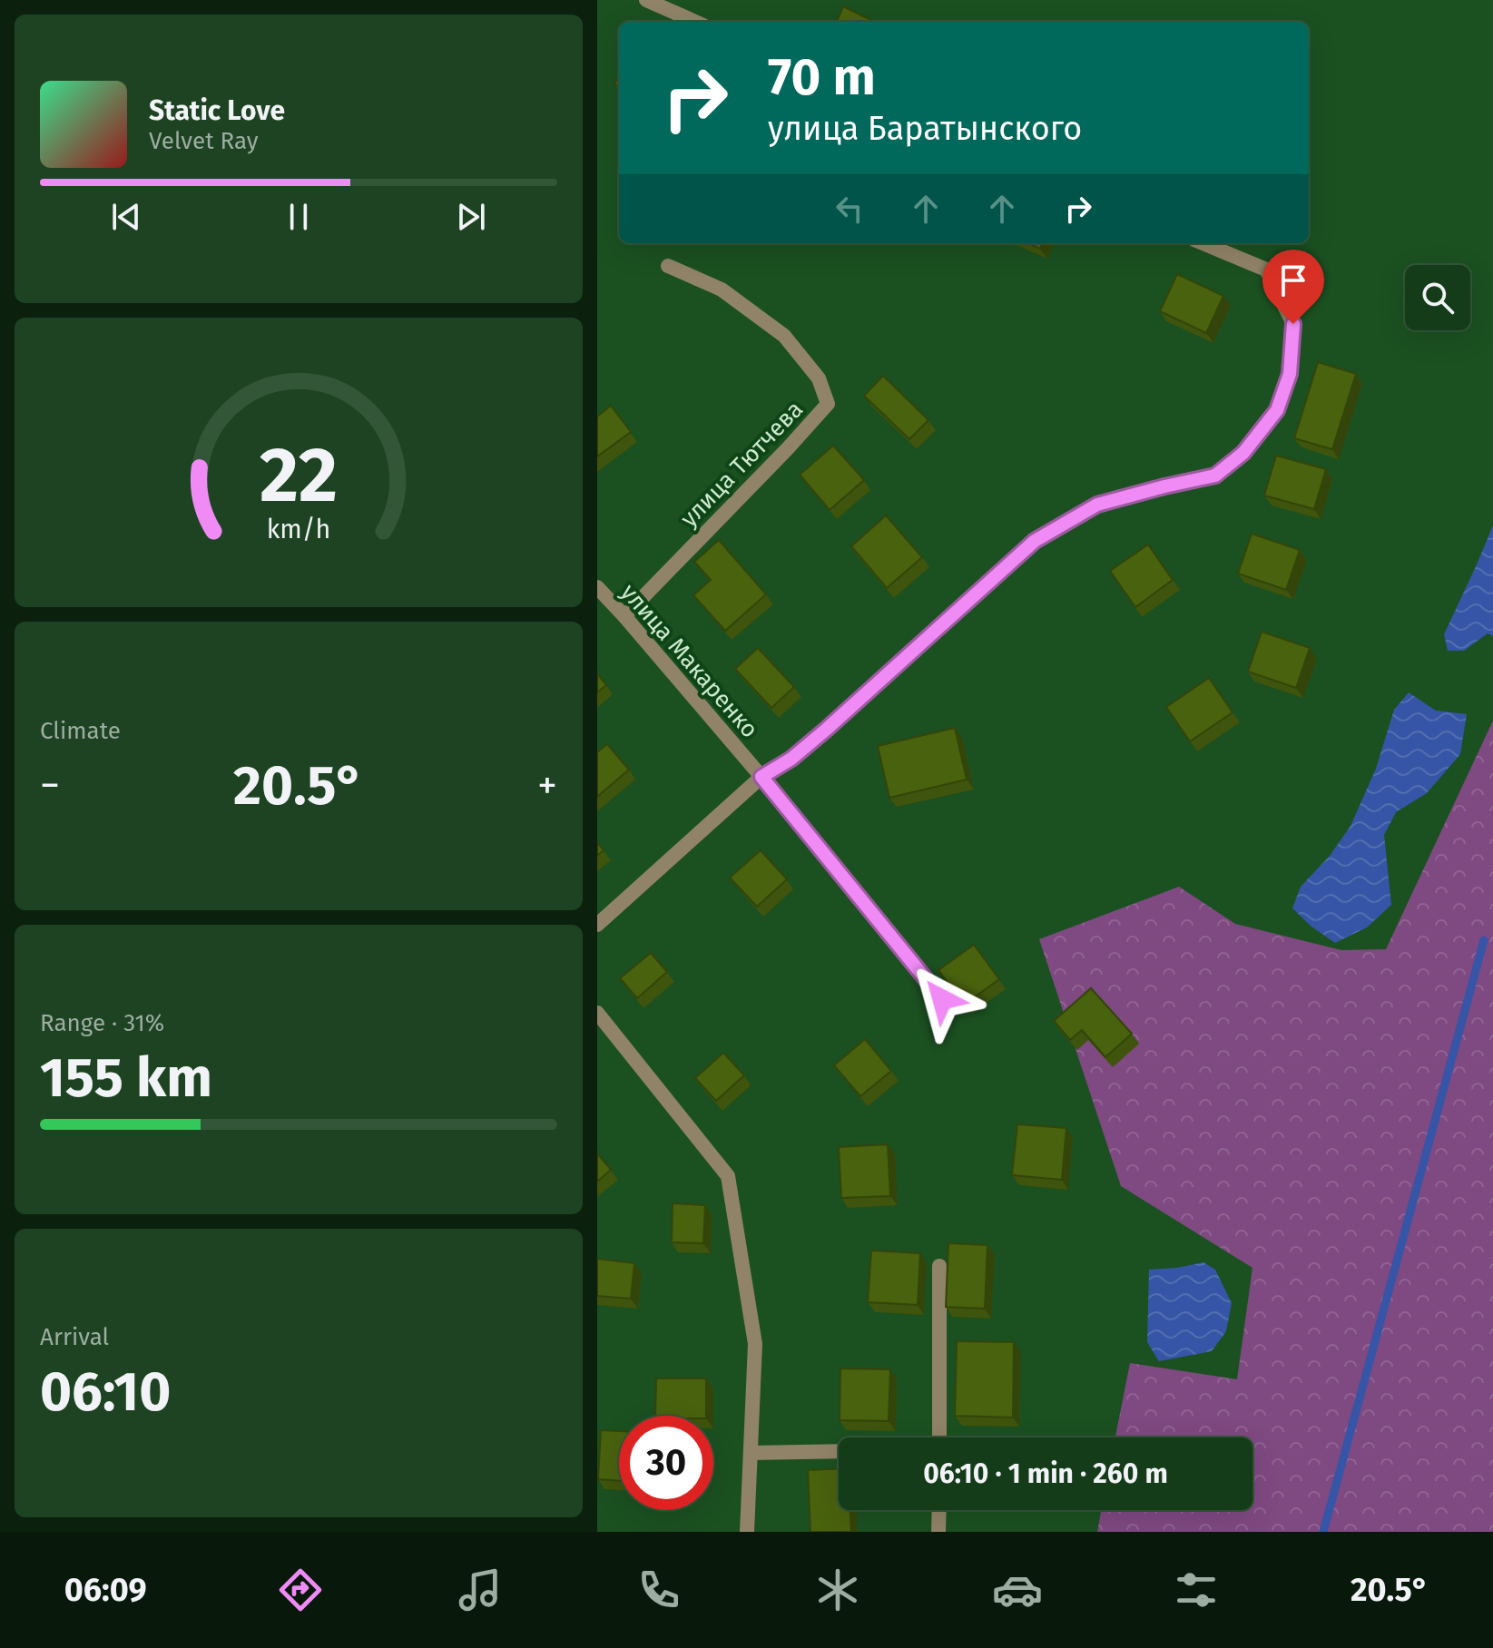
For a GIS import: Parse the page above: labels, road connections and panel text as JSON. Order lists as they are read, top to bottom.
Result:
{
  "streets": {
    "street": ["улица Тютчева", "улица Макаренко"]
  },
  "crossings": [
    ["улица Тютчева", "улица Макаренко"]
  ],
  "page": {
    "turn": ["70 m", "улица Баратынского"],
    "song": ["Static Love", "Velvet Ray"],
    "tile": [
      "Climate",
      ["Range · 31%", "155 km"],
      ["Arrival", "06:10"]
    ],
    "heat": ["−", "20.5°", "+"],
    "limit": "30",
    "trip": "06:10 · 1 min · 260 m",
    "tabs": ["06:09", "20.5°"],
    "gauge": ["22", "km/h"]
  }
}
